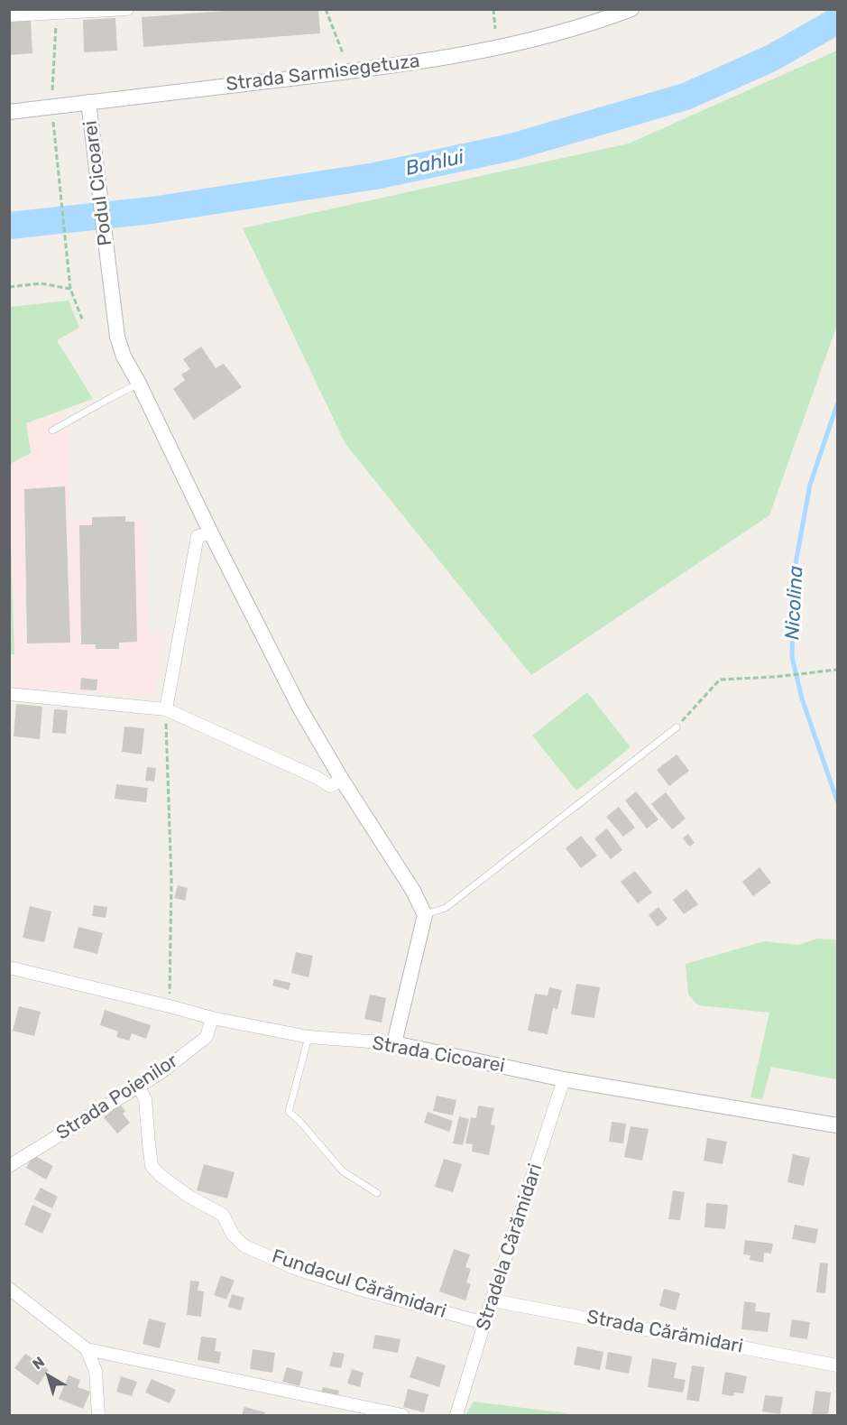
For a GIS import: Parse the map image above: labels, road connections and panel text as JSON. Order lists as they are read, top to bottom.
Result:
{
  "streets": {
    "street": [
      "Strada Sarmisegetuza",
      "Podul Cicoarei",
      "Strada Cicoarei",
      "Strada Poienilor",
      "Stradela Cărămidari",
      "Fundacul Cărămidari",
      "Strada Cărămidari"
    ]
  },
  "crossings": [
    ["Strada Sarmisegetuza", "Podul Cicoarei"],
    ["Strada Cicoarei", "Strada Poienilor"],
    ["Strada Cicoarei", "Stradela Cărămidari"],
    ["Strada Poienilor", "Fundacul Cărămidari"],
    ["Stradela Cărămidari", "Fundacul Cărămidari"],
    ["Stradela Cărămidari", "Strada Cărămidari"]
  ],
  "water": ["Bahlui", "Nicolina"],
  "north": "top left"
}
